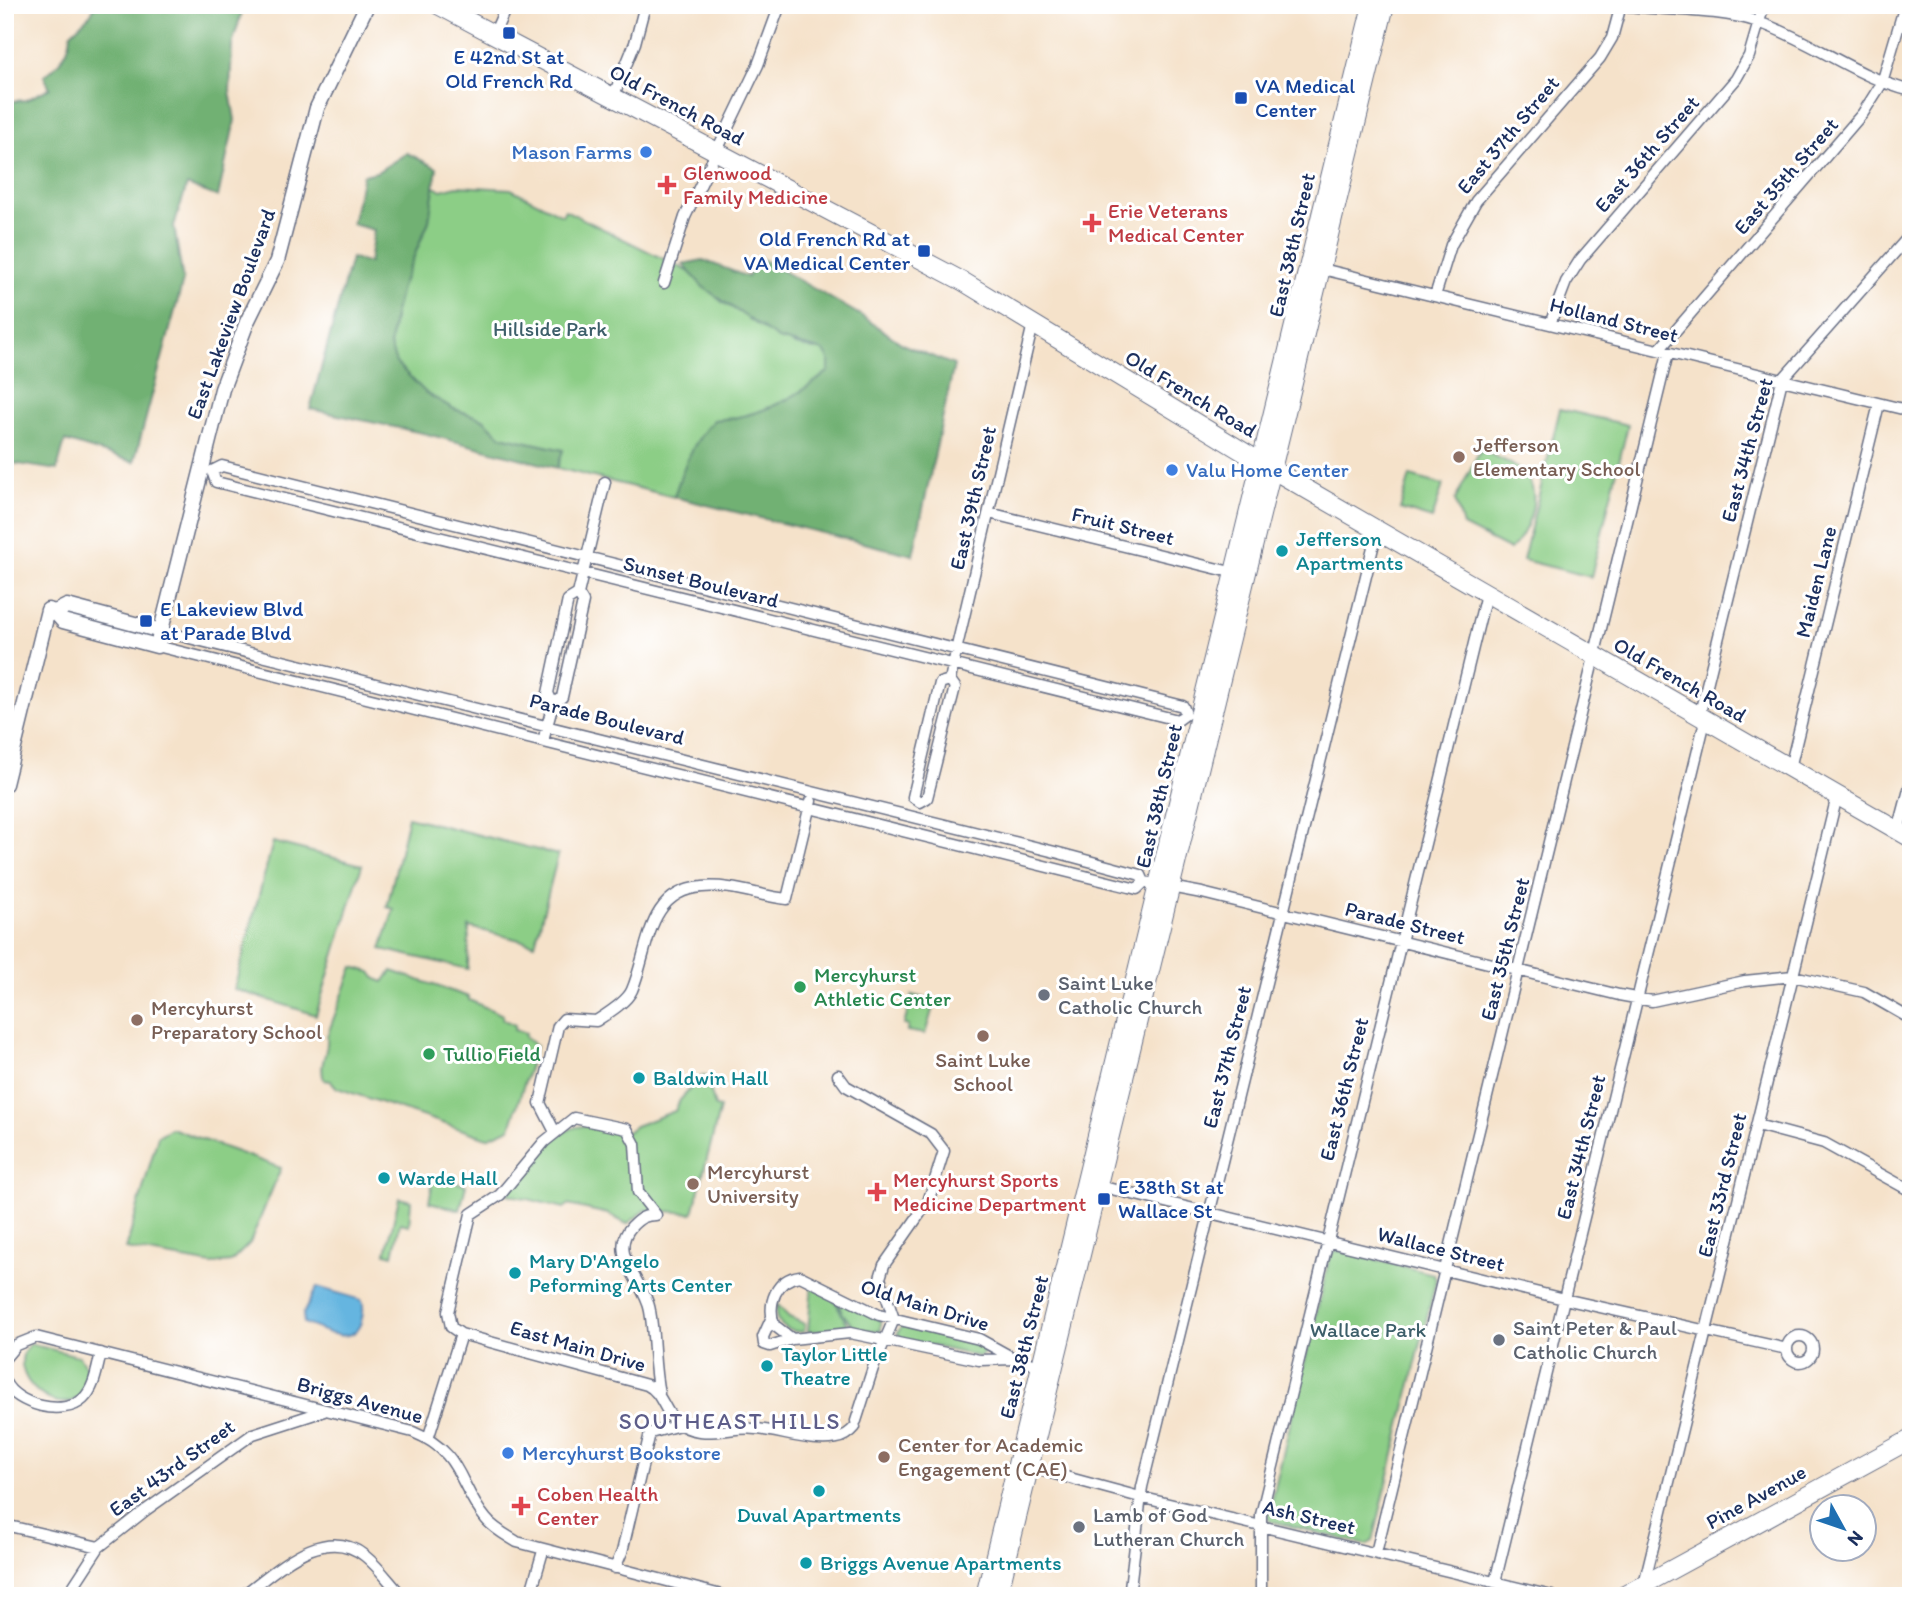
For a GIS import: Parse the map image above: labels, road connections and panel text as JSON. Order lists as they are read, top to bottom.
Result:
{
  "streets": {
    "main road": ["Old French Road", "East 38th Street", "Pine Avenue"],
    "street": [
      "East 37th Street",
      "East 36th Street",
      "East 35th Street",
      "East Lakeview Boulevard",
      "Holland Street",
      "East 34th Street",
      "East 39th Street",
      "Fruit Street",
      "Sunset Boulevard",
      "Maiden Lane",
      "Parade Boulevard",
      "Parade Street",
      "East 33rd Street",
      "Wallace Street",
      "Old Main Drive",
      "East Main Drive",
      "Briggs Avenue",
      "East 43rd Street",
      "Ash Street"
    ]
  },
  "crossings": [
    ["Old French Road", "East 37th Street"],
    ["Old French Road", "East 36th Street"],
    ["Old French Road", "East 35th Street"],
    ["Old French Road", "East 38th Street"],
    ["Old French Road", "East 34th Street"],
    ["Old French Road", "East 39th Street"],
    ["Old French Road", "Maiden Lane"],
    ["Old French Road", "East 33rd Street"],
    ["East 37th Street", "Holland Street"],
    ["East 37th Street", "Parade Street"],
    ["East 37th Street", "Wallace Street"],
    ["East 37th Street", "Ash Street"],
    ["East 36th Street", "Holland Street"],
    ["East 36th Street", "Parade Street"],
    ["East 36th Street", "Wallace Street"],
    ["East 36th Street", "Ash Street"],
    ["East 35th Street", "Holland Street"],
    ["East 35th Street", "Parade Street"],
    ["East 35th Street", "Wallace Street"],
    ["East 35th Street", "Ash Street"],
    ["East 38th Street", "Holland Street"],
    ["East 38th Street", "Fruit Street"],
    ["East 38th Street", "Sunset Boulevard"],
    ["East 38th Street", "Parade Boulevard"],
    ["East 38th Street", "Parade Street"],
    ["East 38th Street", "Wallace Street"],
    ["East 38th Street", "Old Main Drive"],
    ["East 38th Street", "Ash Street"],
    ["East Lakeview Boulevard", "Sunset Boulevard"],
    ["East Lakeview Boulevard", "Parade Boulevard"],
    ["Holland Street", "East 34th Street"],
    ["Holland Street", "Maiden Lane"],
    ["East 34th Street", "Parade Street"],
    ["East 34th Street", "Wallace Street"],
    ["East 34th Street", "Ash Street"],
    ["East 39th Street", "Fruit Street"],
    ["East 39th Street", "Sunset Boulevard"],
    ["East 39th Street", "Parade Boulevard"],
    ["Parade Boulevard", "Parade Street"],
    ["Parade Street", "East 33rd Street"],
    ["East 33rd Street", "Wallace Street"],
    ["East 33rd Street", "Pine Avenue"],
    ["Briggs Avenue", "East 43rd Street"]
  ],
  "districts": ["SOUTHEAST HILLS"],
  "parks": ["Hillside Park", "Wallace Park"],
  "places": {
    "transit": [
      "E 42nd St at Old French Rd",
      "VA Medical Center",
      "Old French Rd at VA Medical Center",
      "E Lakeview Blvd at Parade Blvd",
      "E 38th St at Wallace St"
    ],
    "other": [
      "Mason Farms",
      "Jefferson Elementary School",
      "Valu Home Center",
      "Jefferson Apartments",
      "Mercyhurst Athletic Center",
      "Saint Luke Catholic Church",
      "Mercyhurst Preparatory School",
      "Saint Luke School",
      "Tullio Field",
      "Baldwin Hall",
      "Warde Hall",
      "Mercyhurst University",
      "Mary D'Angelo Peforming Arts Center",
      "Saint Peter & Paul Catholic Church",
      "Taylor Little Theatre",
      "Mercyhurst Bookstore",
      "Center for Academic Engagement (CAE)",
      "Duval Apartments",
      "Lamb of God Lutheran Church",
      "Briggs Avenue Apartments"
    ],
    "health": [
      "Glenwood Family Medicine",
      "Erie Veterans Medical Center",
      "Mercyhurst Sports Medicine Department",
      "Coben Health Center"
    ]
  },
  "north": "bottom right"
}
